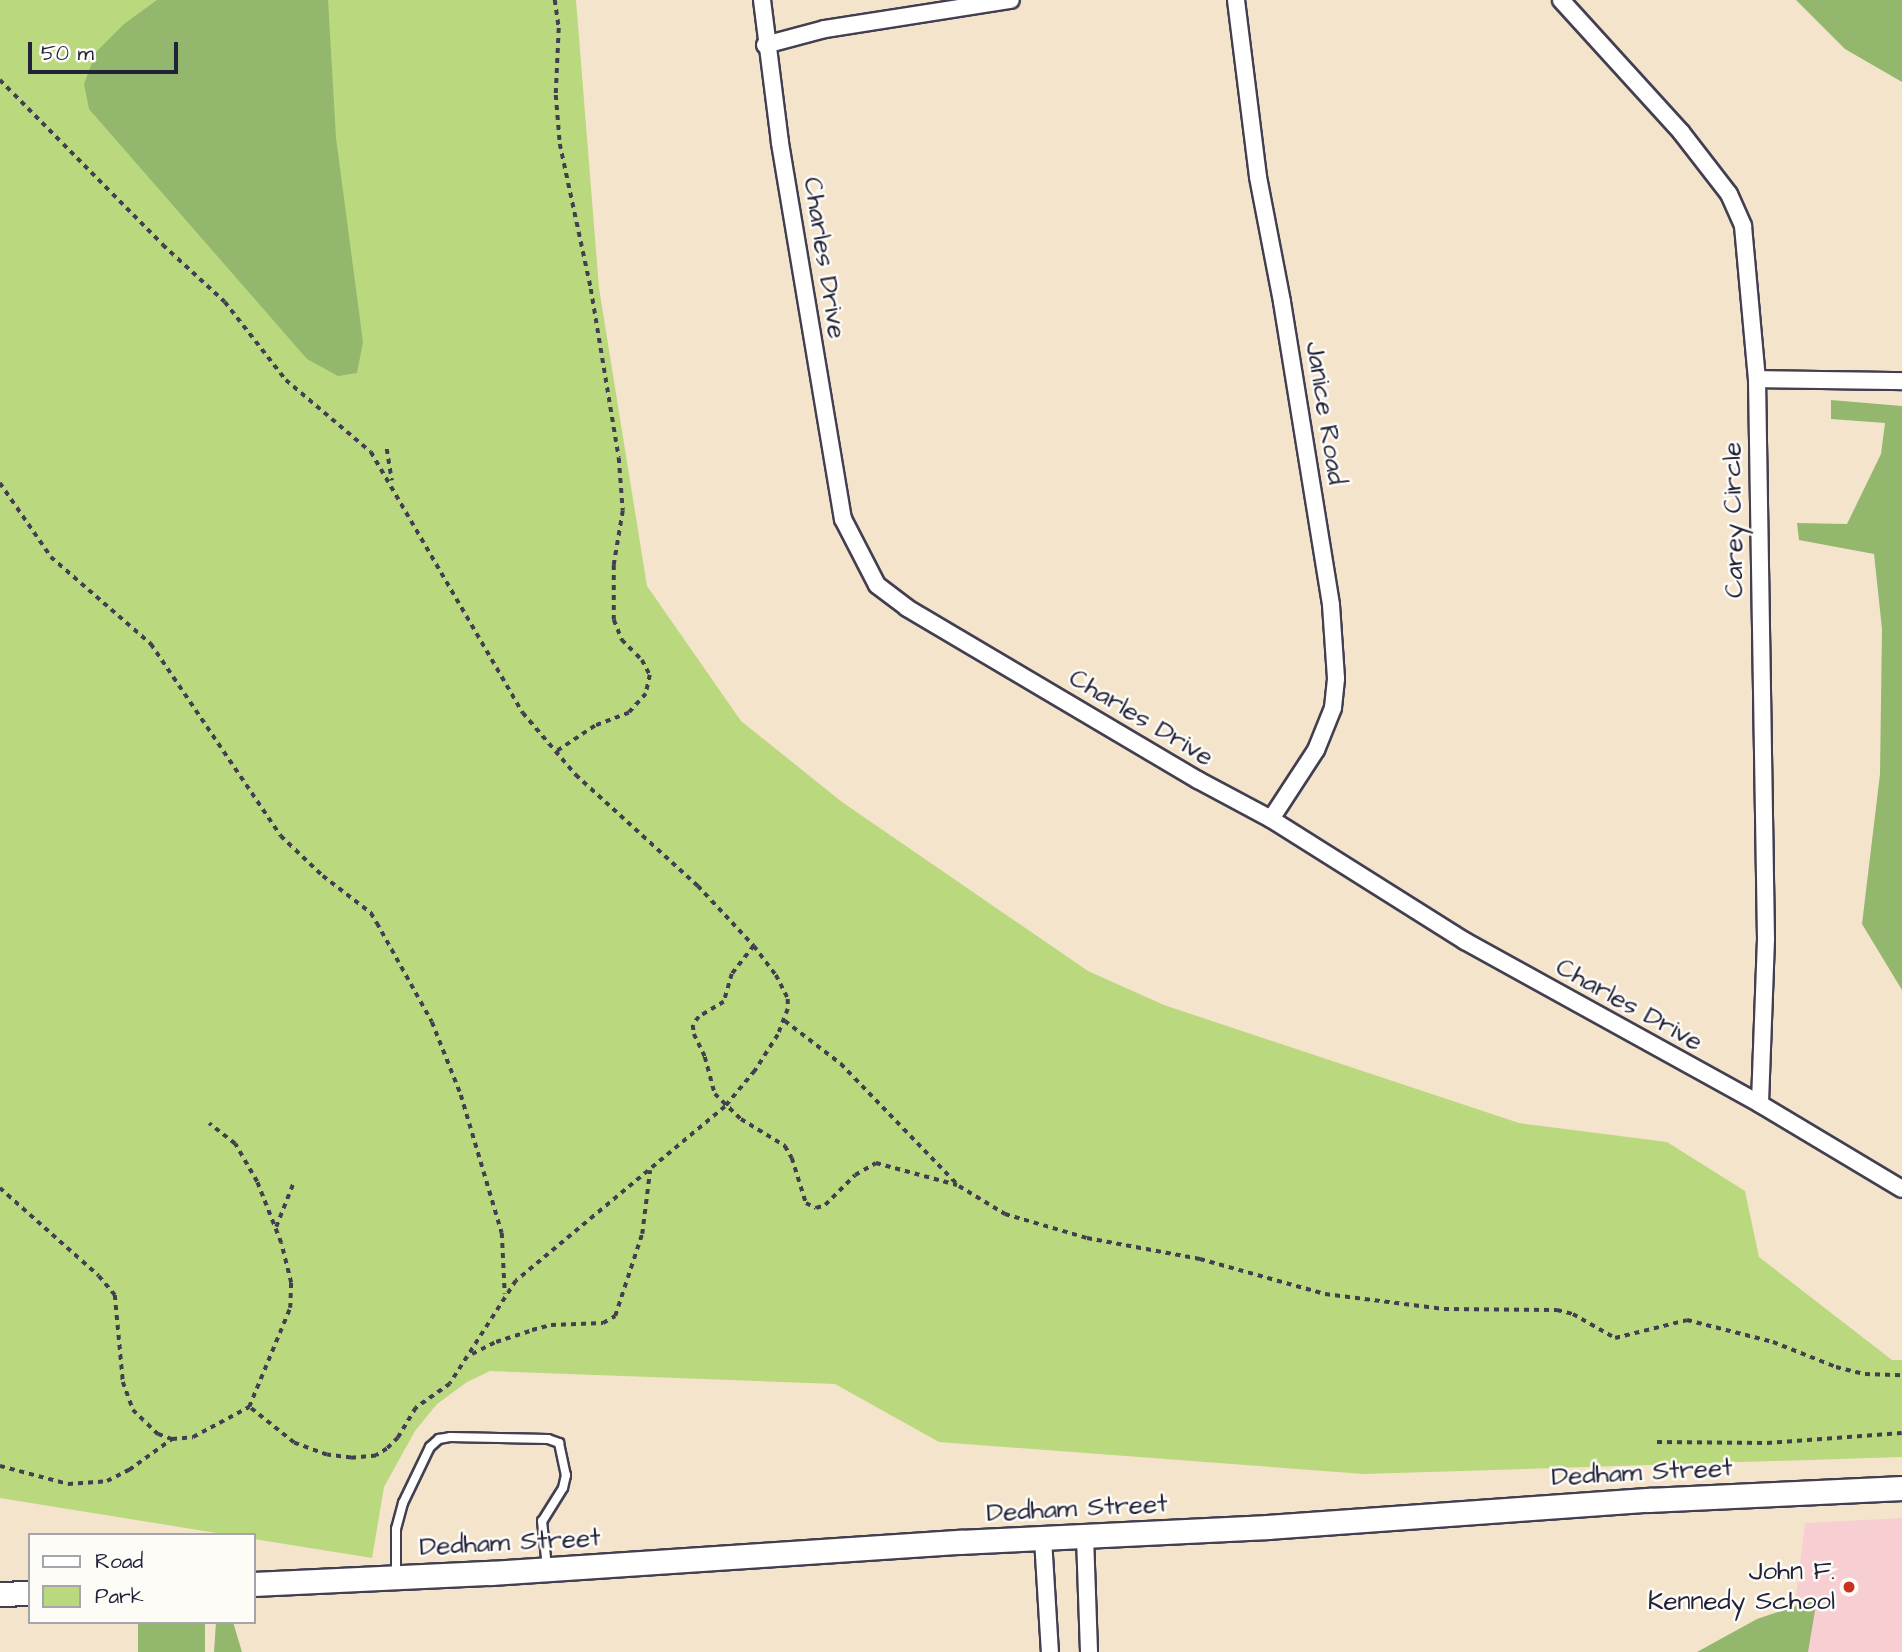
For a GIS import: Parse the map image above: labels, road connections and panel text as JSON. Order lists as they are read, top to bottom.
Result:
{
  "streets": {
    "main road": ["Dedham Street"],
    "street": ["Charles Drive", "Janice Road", "Carey Circle"]
  },
  "crossings": [
    ["Charles Drive", "Janice Road"],
    ["Charles Drive", "Carey Circle"]
  ],
  "places": ["John F. Kennedy School"],
  "legend": ["Road", "Park"],
  "scale_bar": "50 m"
}
